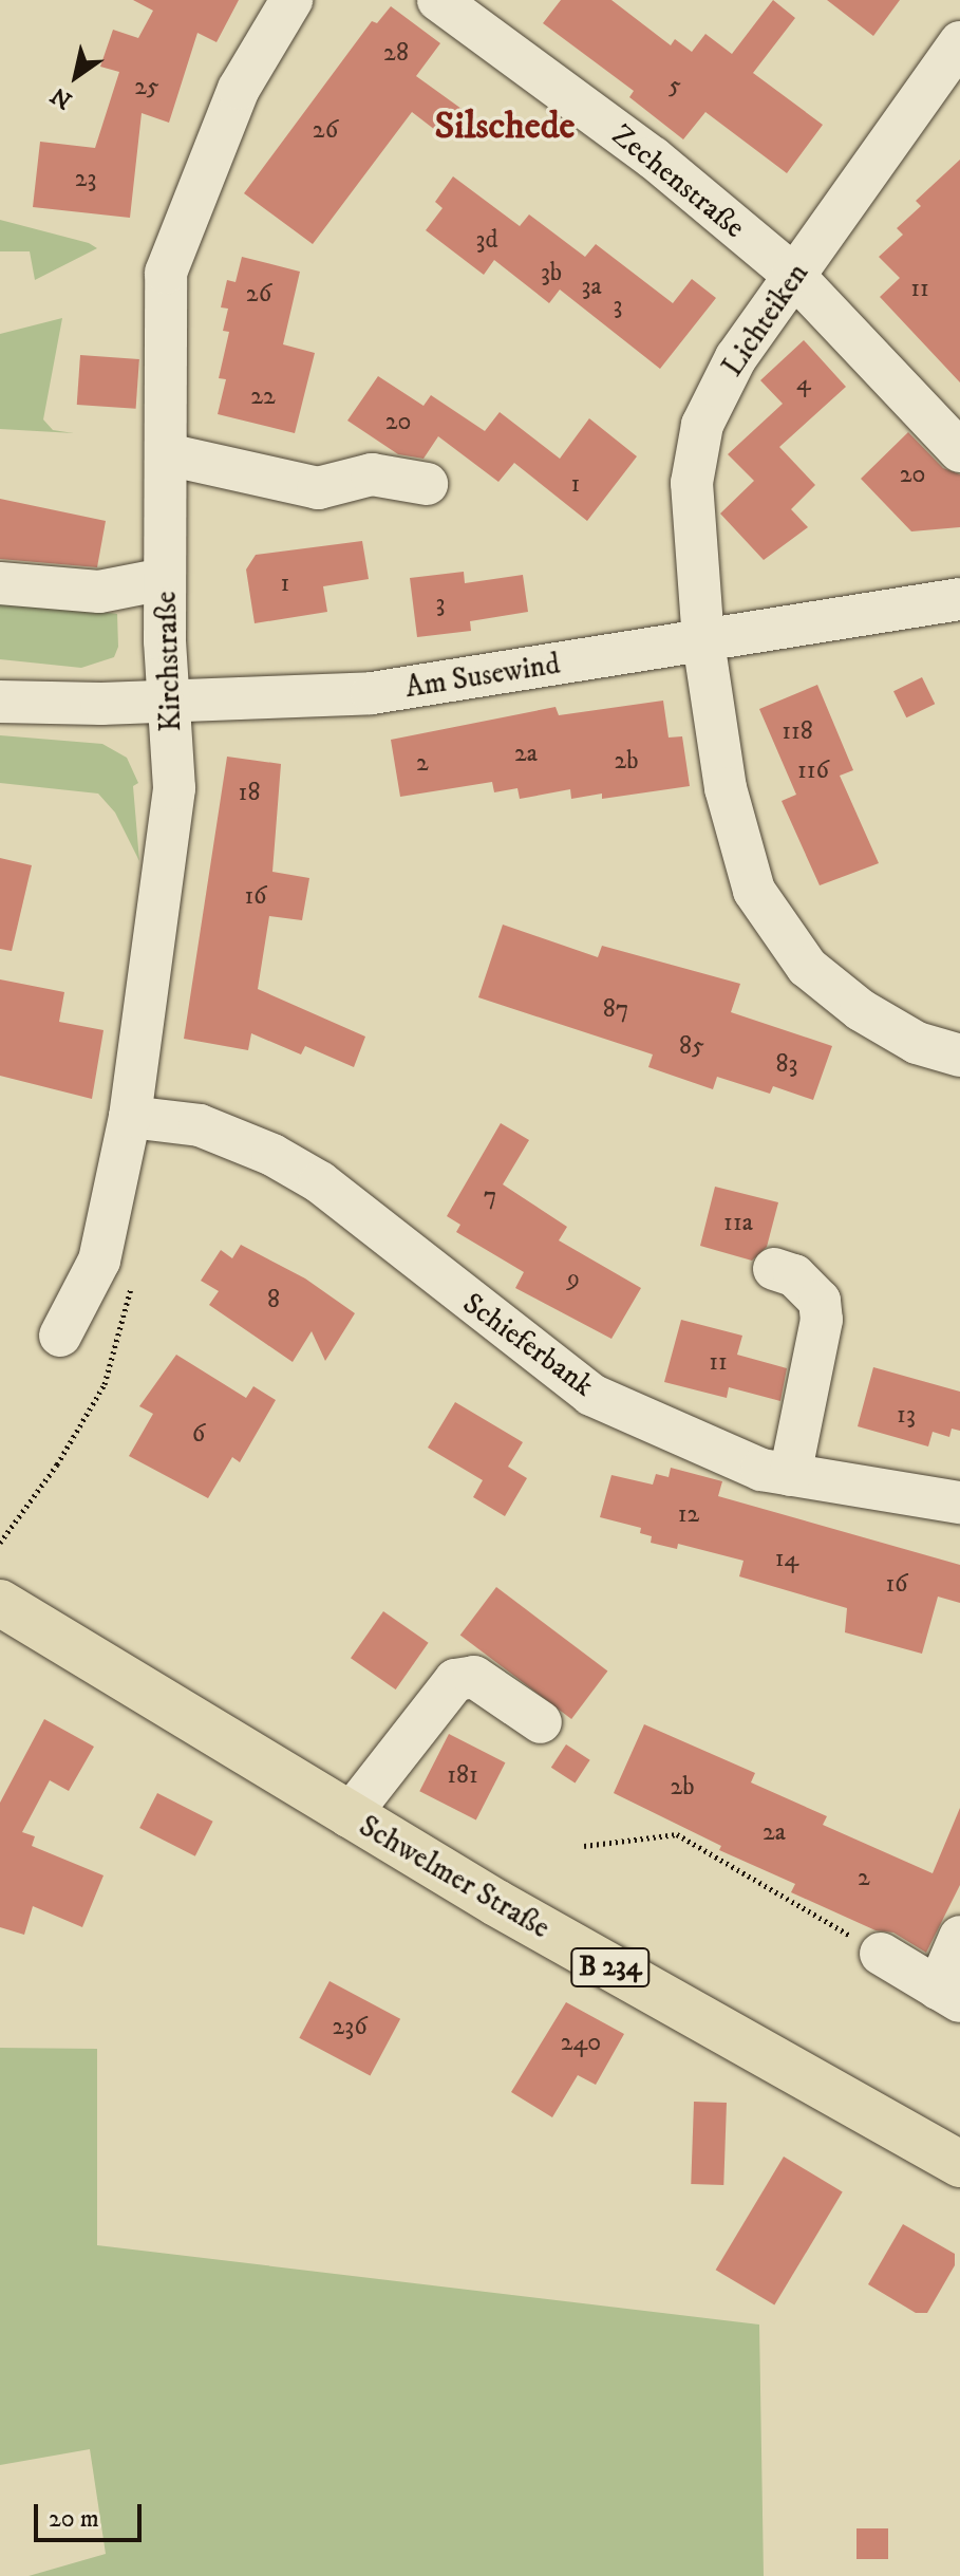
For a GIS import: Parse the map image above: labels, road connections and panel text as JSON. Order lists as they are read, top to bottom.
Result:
{
  "streets": {
    "main road": ["Schwelmer Straße", "B 234"],
    "street": [
      "Zechenstraße",
      "Lichteiken",
      "Kirchstraße",
      "Am Susewind",
      "Schieferbank"
    ]
  },
  "crossings": [
    ["Zechenstraße", "Lichteiken"],
    ["Lichteiken", "Am Susewind"],
    ["Kirchstraße", "Am Susewind"],
    ["Kirchstraße", "Schieferbank"]
  ],
  "districts": ["Silschede"],
  "house_numbers": [
    "28",
    "5",
    "25",
    "26",
    "23",
    "3d",
    "3b",
    "3a",
    "11",
    "26",
    "3",
    "4",
    "22",
    "20",
    "20",
    "1",
    "1",
    "3",
    "118",
    "2a",
    "2b",
    "2",
    "116",
    "18",
    "16",
    "87",
    "85",
    "83",
    "7",
    "11a",
    "9",
    "8",
    "11",
    "13",
    "6",
    "12",
    "14",
    "16",
    "181",
    "2b",
    "2a",
    "2",
    "236",
    "240"
  ],
  "scale_bar": "20 m",
  "north": "bottom left"
}
